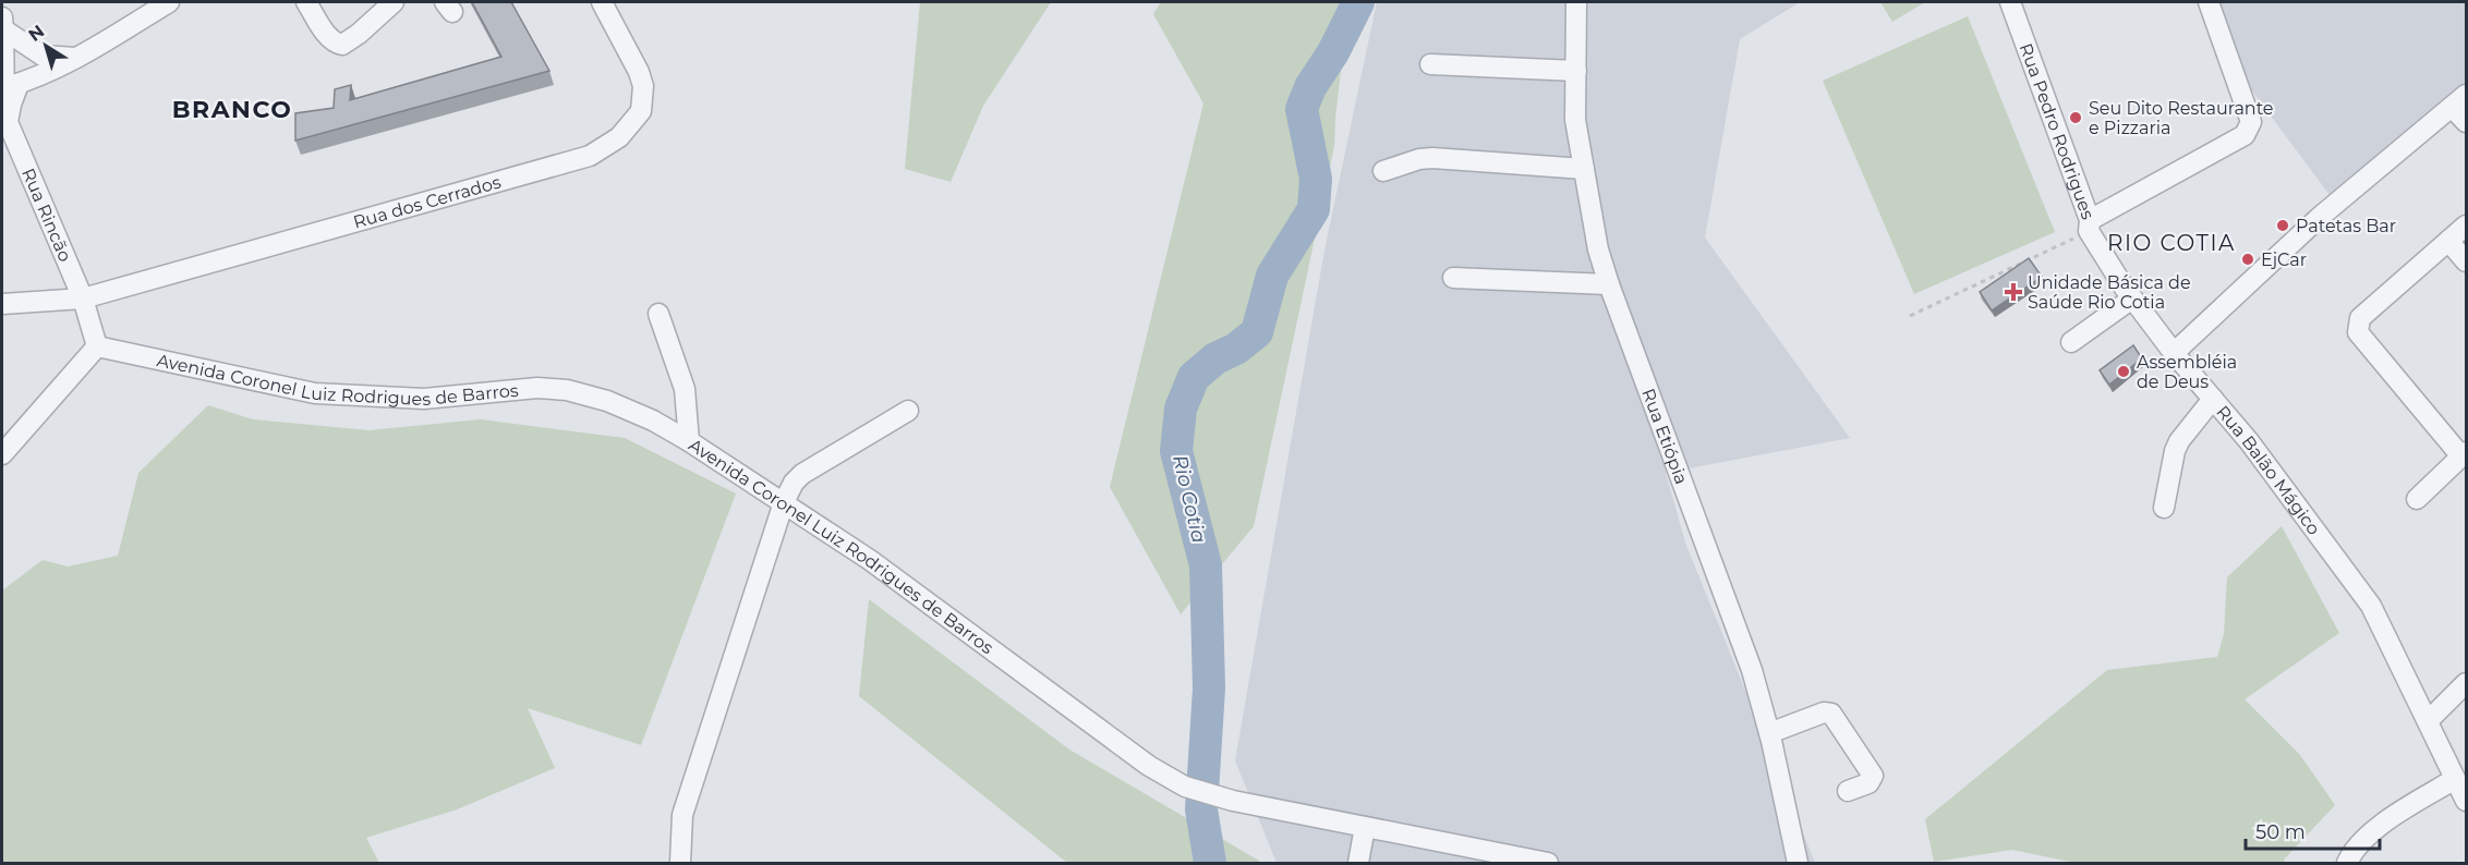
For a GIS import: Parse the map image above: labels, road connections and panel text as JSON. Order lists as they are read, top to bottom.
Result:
{
  "streets": {
    "street": [
      "Rua Pedro Rodrigues",
      "Rua dos Cerrados",
      "Rua Rincão",
      "Avenida Coronel Luiz Rodrigues de Barros",
      "Rua Etiópia",
      "Rua Balão Mágico"
    ]
  },
  "crossings": [
    ["Rua Pedro Rodrigues", "Rua Balão Mágico"],
    ["Rua dos Cerrados", "Rua Rincão"],
    ["Rua Rincão", "Avenida Coronel Luiz Rodrigues de Barros"]
  ],
  "districts": ["BRANCO", "RIO COTIA"],
  "water": ["Rio Cotia"],
  "places": {
    "other": [
      "Seu Dito Restaurante e Pizzaria",
      "Patetas Bar",
      "EjCar",
      "Assembléia de Deus"
    ],
    "health": ["Unidade Básica de Saúde Rio Cotia"]
  },
  "scale_bar": "50 m",
  "north": "top left"
}
